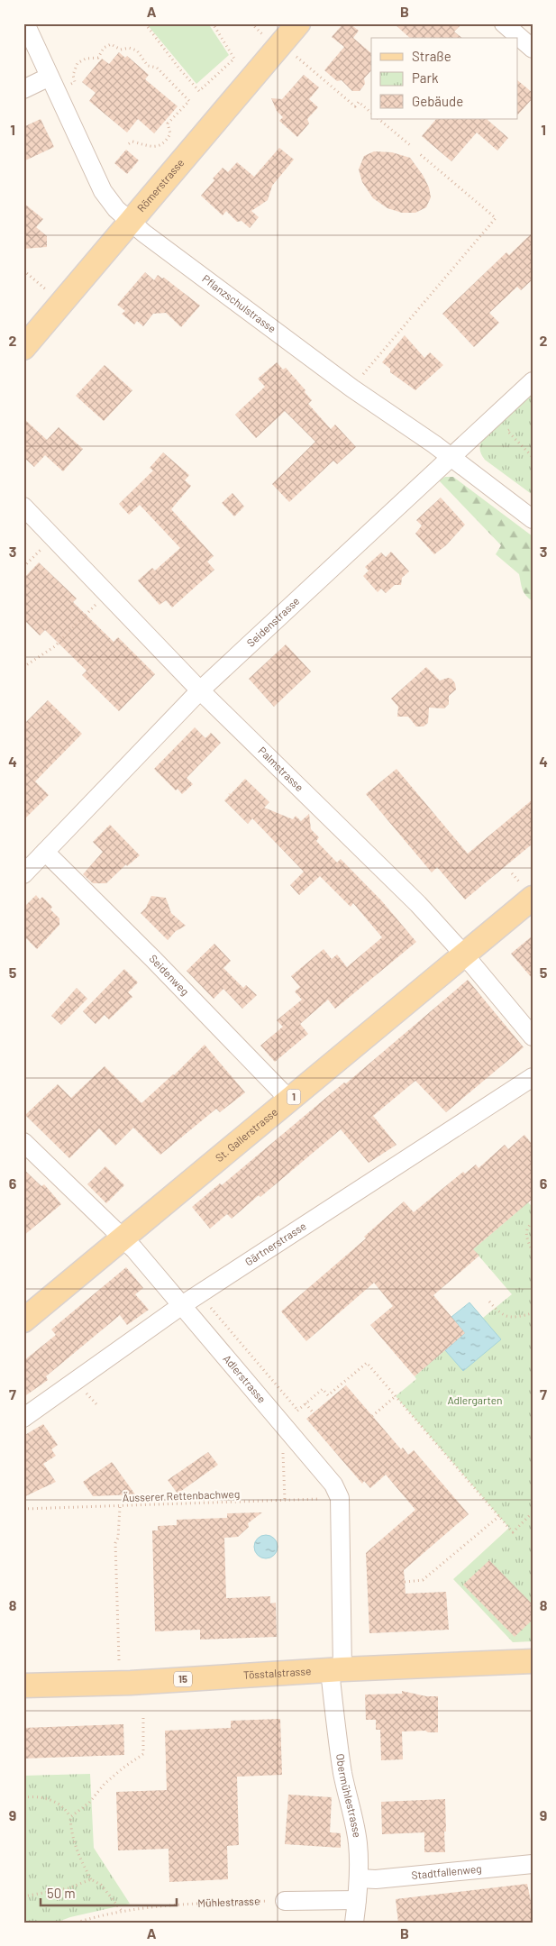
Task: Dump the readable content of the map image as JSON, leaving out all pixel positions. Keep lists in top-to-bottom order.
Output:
{
  "streets": {
    "main road": [
      "Römerstrasse",
      "1",
      "St. Gallerstrasse",
      "Tösstalstrasse",
      "15"
    ],
    "street": [
      "Pflanzschulstrasse",
      "Seidenstrasse",
      "Palmstrasse",
      "Seidenweg",
      "Gärtnerstrasse",
      "Adlerstrasse",
      "Obermühlestrasse",
      "Stadtfallenweg"
    ],
    "path": ["Äusserer Rettenbachweg", "Mühlestrasse"]
  },
  "crossings": [
    ["Römerstrasse", "Pflanzschulstrasse"],
    ["Pflanzschulstrasse", "Seidenstrasse"],
    ["Seidenstrasse", "Palmstrasse"],
    ["Seidenstrasse", "Seidenweg"],
    ["Palmstrasse", "St. Gallerstrasse"],
    ["Seidenweg", "St. Gallerstrasse"],
    ["St. Gallerstrasse", "Adlerstrasse"],
    ["Gärtnerstrasse", "Adlerstrasse"],
    ["Adlerstrasse", "Äusserer Rettenbachweg"],
    ["Adlerstrasse", "Tösstalstrasse"],
    ["Adlerstrasse", "Obermühlestrasse"],
    ["Tösstalstrasse", "Obermühlestrasse"],
    ["Obermühlestrasse", "Stadtfallenweg"]
  ],
  "parks": ["Adlergarten"],
  "legend": ["Straße", "Park", "Gebäude"],
  "scale_bar": "50 m",
  "grid": {
    "columns": ["A", "B"],
    "rows": [
      "1",
      "2",
      "3",
      "4",
      "5",
      "6",
      "7",
      "8",
      "9"
    ]
  }
}
